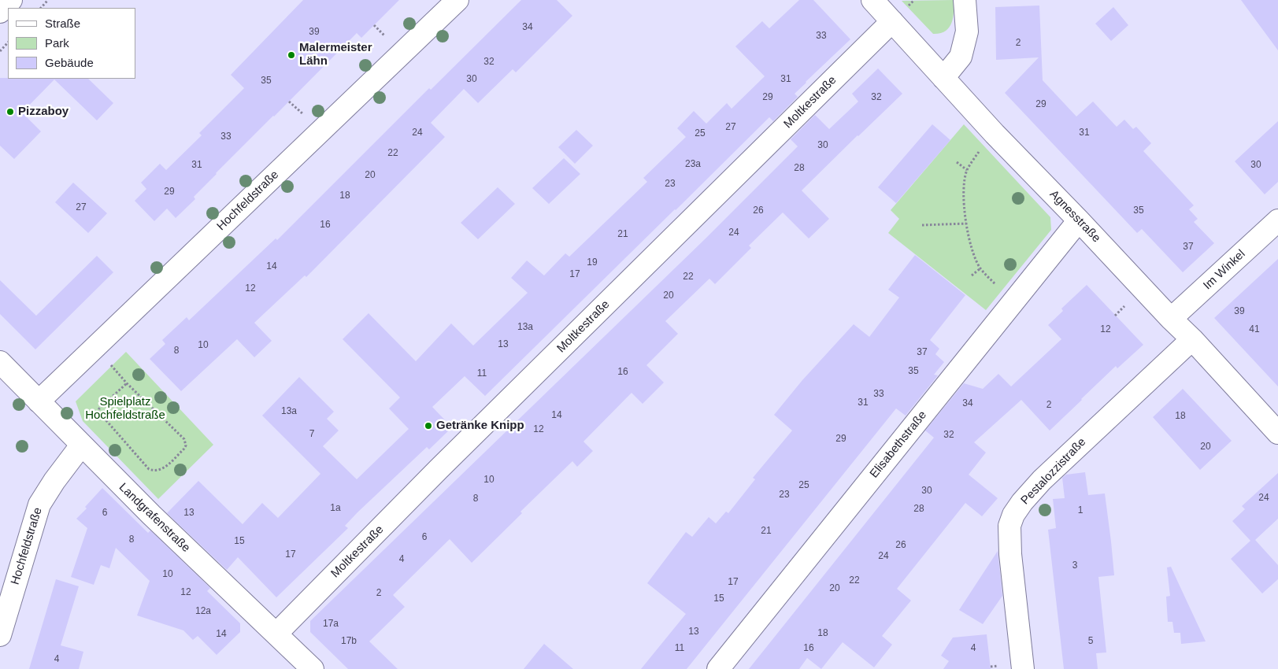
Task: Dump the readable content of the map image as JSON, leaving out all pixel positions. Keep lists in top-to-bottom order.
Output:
{
  "streets": {
    "street": [
      "Moltkestraße",
      "Hochfeldstraße",
      "Agnesstraße",
      "Im Winkel",
      "Elisabethstraße",
      "Pestalozzistraße",
      "Landgrafenstraße"
    ]
  },
  "crossings": [
    ["Moltkestraße", "Agnesstraße"],
    ["Moltkestraße", "Landgrafenstraße"],
    ["Hochfeldstraße", "Landgrafenstraße"],
    ["Agnesstraße", "Im Winkel"],
    ["Agnesstraße", "Elisabethstraße"],
    ["Agnesstraße", "Pestalozzistraße"]
  ],
  "parks": ["Spielplatz Hochfeldstraße"],
  "places": ["Malermeister Lähn", "Pizzaboy", "Getränke Knipp"],
  "house_numbers": [
    "34",
    "39",
    "33",
    "2",
    "32",
    "30",
    "31",
    "35",
    "29",
    "32",
    "29",
    "27",
    "24",
    "31",
    "25",
    "33",
    "30",
    "22",
    "23a",
    "31",
    "30",
    "28",
    "20",
    "23",
    "29",
    "18",
    "27",
    "26",
    "35",
    "16",
    "24",
    "21",
    "37",
    "19",
    "14",
    "17",
    "22",
    "12",
    "20",
    "39",
    "13a",
    "12",
    "41",
    "13",
    "10",
    "8",
    "37",
    "35",
    "16",
    "11",
    "33",
    "31",
    "34",
    "2",
    "13a",
    "14",
    "18",
    "12",
    "7",
    "32",
    "29",
    "20",
    "10",
    "25",
    "30",
    "23",
    "24",
    "8",
    "1a",
    "28",
    "1",
    "6",
    "13",
    "21",
    "6",
    "8",
    "15",
    "26",
    "17",
    "24",
    "4",
    "3",
    "10",
    "22",
    "17",
    "20",
    "12",
    "2",
    "15",
    "12a",
    "17a",
    "13",
    "18",
    "14",
    "17b",
    "5",
    "11",
    "16",
    "4",
    "4"
  ],
  "legend": ["Straße", "Park", "Gebäude"]
}
